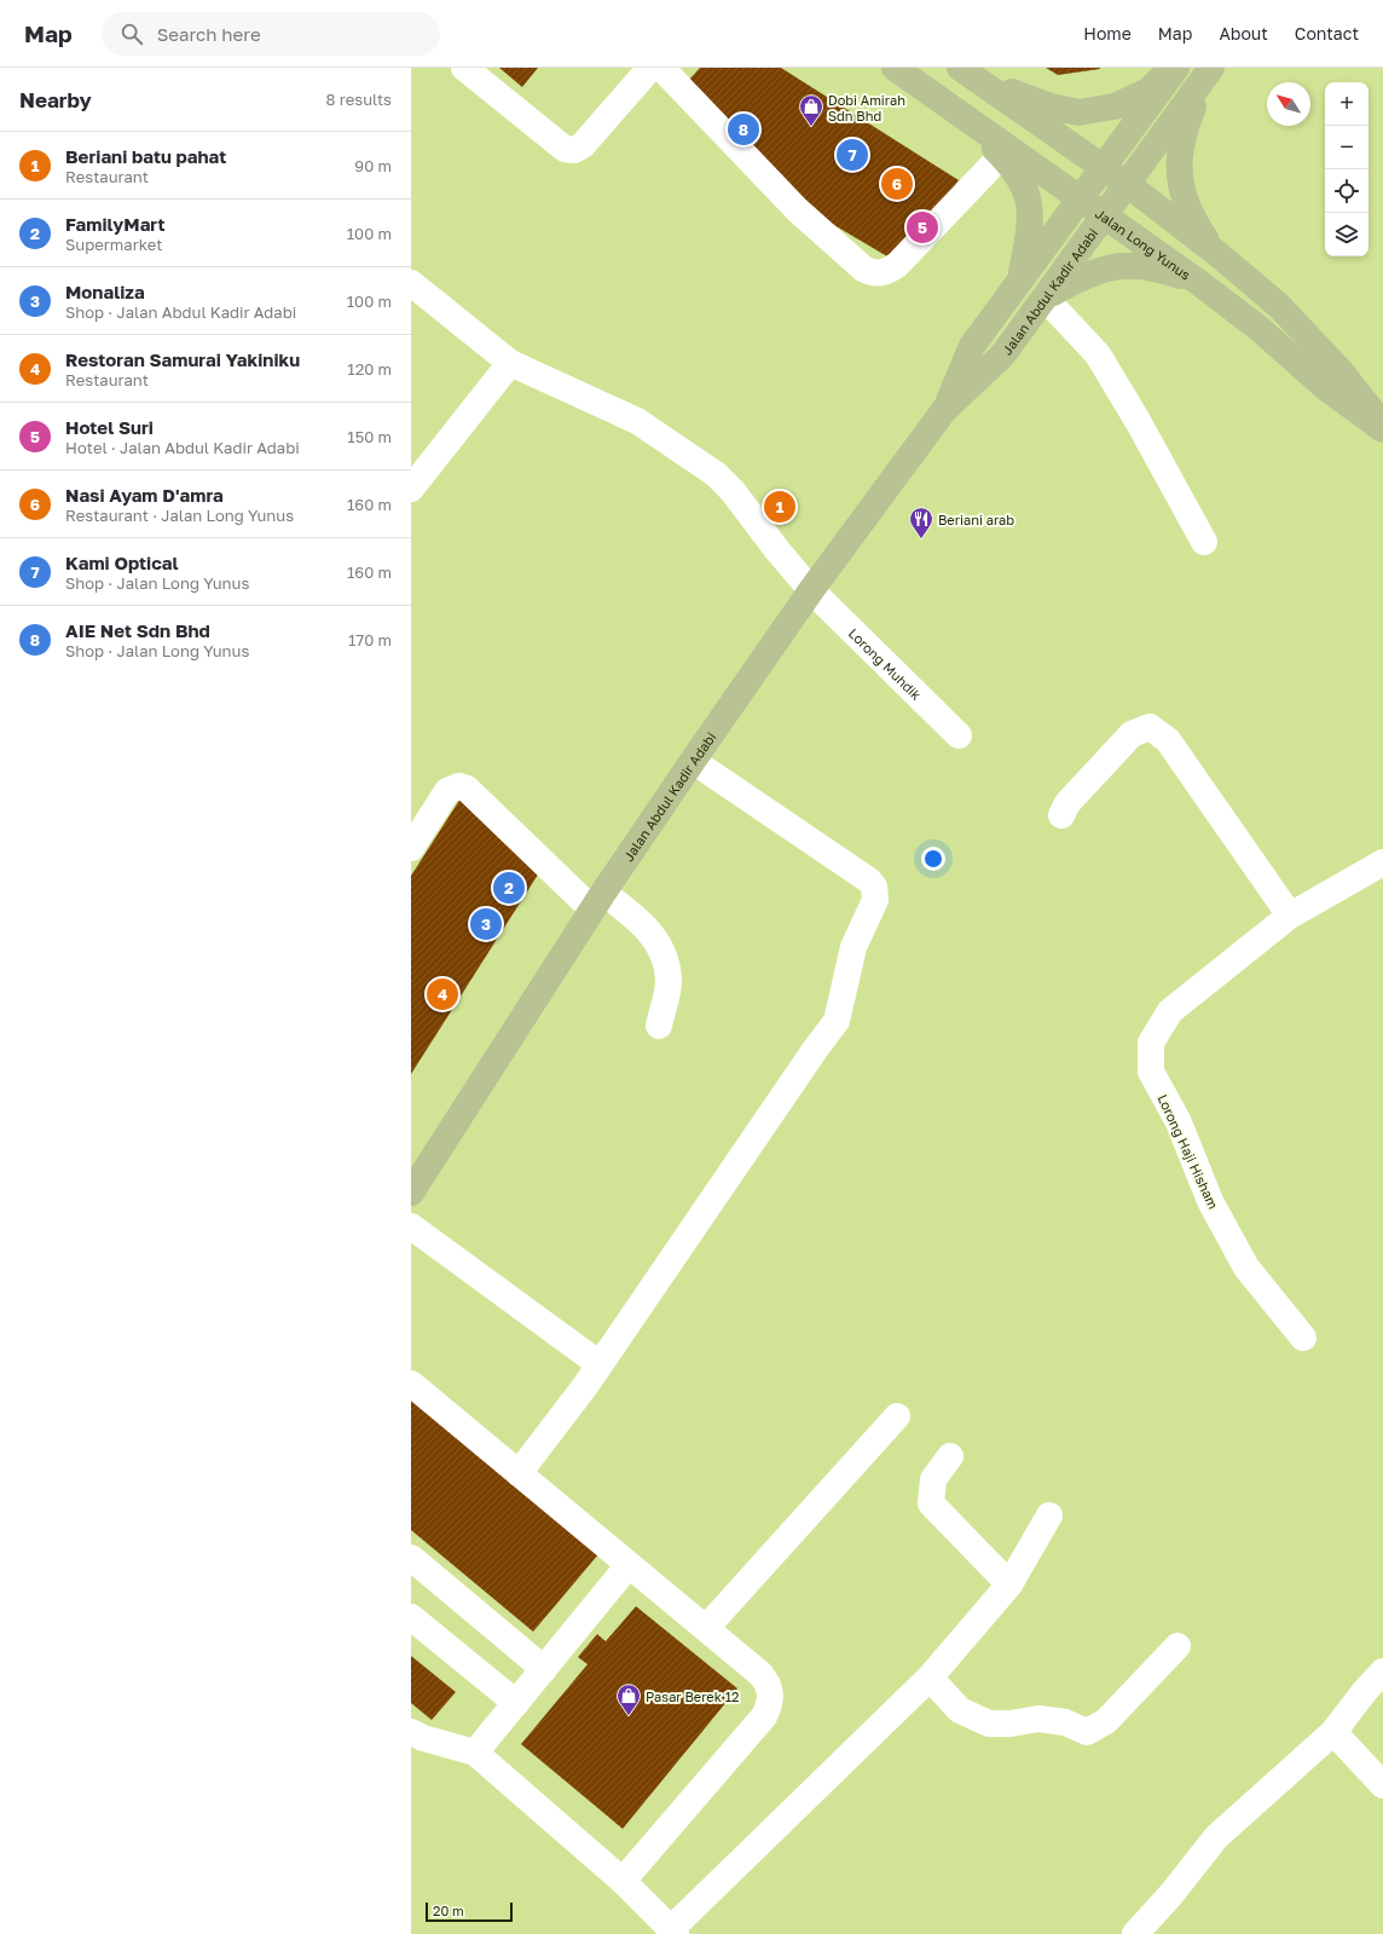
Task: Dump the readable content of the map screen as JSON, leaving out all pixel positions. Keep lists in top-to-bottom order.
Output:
{
  "streets": {
    "main road": ["Jalan Long Yunus", "Jalan Abdul Kadir Adabi"],
    "street": ["Lorong Muhdik", "Lorong Haji Hisham"]
  },
  "crossings": [
    ["Jalan Long Yunus", "Jalan Abdul Kadir Adabi"],
    ["Jalan Abdul Kadir Adabi", "Lorong Muhdik"]
  ],
  "places": {
    "shop": ["Dobi Amirah Sdn Bhd", "Pasar Berek 12"],
    "restaurant": ["Beriani arab"]
  },
  "scale_bar": "20 m",
  "north": "top left",
  "page": {
    "header": "Map",
    "search": "Search here",
    "nav": [
      "Home",
      "Map",
      "About",
      "Contact"
    ],
    "heading": ["Nearby", "8 results"],
    "map_buttons": ["+", "−"],
    "pins": [
      "8",
      "7",
      "6",
      "5",
      "1",
      "2",
      "3",
      "4"
    ],
    "list": [
      {
        "mark": "1",
        "name": "Beriani batu pahat",
        "note": "Restaurant",
        "value": "90 m"
      },
      {
        "mark": "2",
        "name": "FamilyMart",
        "note": "Supermarket",
        "value": "100 m"
      },
      {
        "mark": "3",
        "name": "Monaliza",
        "note": "Shop · Jalan Abdul Kadir Adabi",
        "value": "100 m"
      },
      {
        "mark": "4",
        "name": "Restoran Samurai Yakiniku",
        "note": "Restaurant",
        "value": "120 m"
      },
      {
        "mark": "5",
        "name": "Hotel Suri",
        "note": "Hotel · Jalan Abdul Kadir Adabi",
        "value": "150 m"
      },
      {
        "mark": "6",
        "name": "Nasi Ayam D'amra",
        "note": "Restaurant · Jalan Long Yunus",
        "value": "160 m"
      },
      {
        "mark": "7",
        "name": "Kami Optical",
        "note": "Shop · Jalan Long Yunus",
        "value": "160 m"
      },
      {
        "mark": "8",
        "name": "AIE Net Sdn Bhd",
        "note": "Shop · Jalan Long Yunus",
        "value": "170 m"
      }
    ],
    "scale": "20 m"
  }
}
